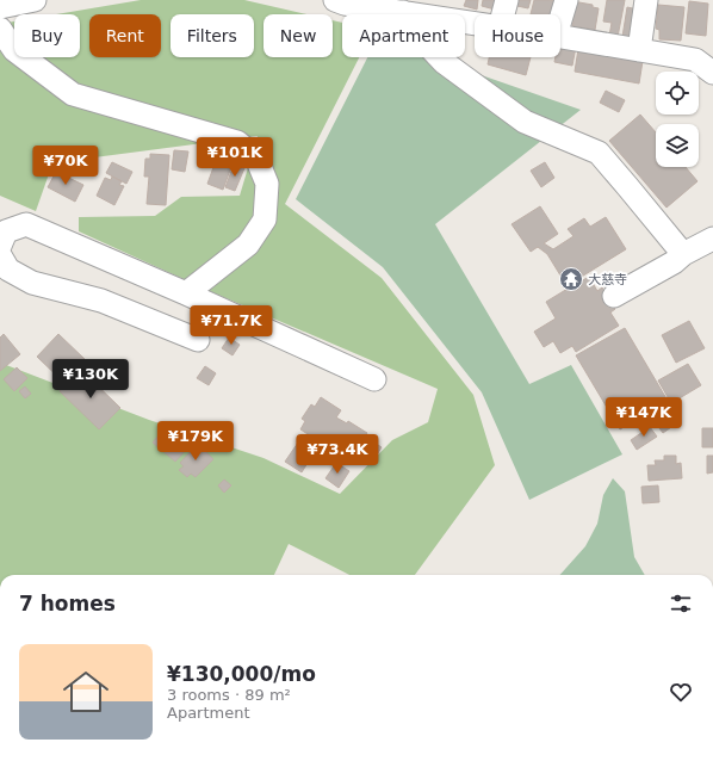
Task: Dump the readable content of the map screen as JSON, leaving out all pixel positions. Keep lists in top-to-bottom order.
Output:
{
  "places": {
    "temple": ["大慈寺"]
  },
  "page": {
    "chip": [
      "Buy",
      "Rent",
      "Filters",
      "New",
      "Apartment",
      "House"
    ],
    "price": [
      "¥101K",
      "¥70K",
      "¥71.7K",
      "¥130K",
      "¥147K",
      "¥179K",
      "¥73.4K"
    ],
    "heading": "7 homes",
    "list": [
      {
        "name": "¥130,000/mo",
        "note": "3 rooms · 89 m² · Apartment"
      }
    ]
  }
}
